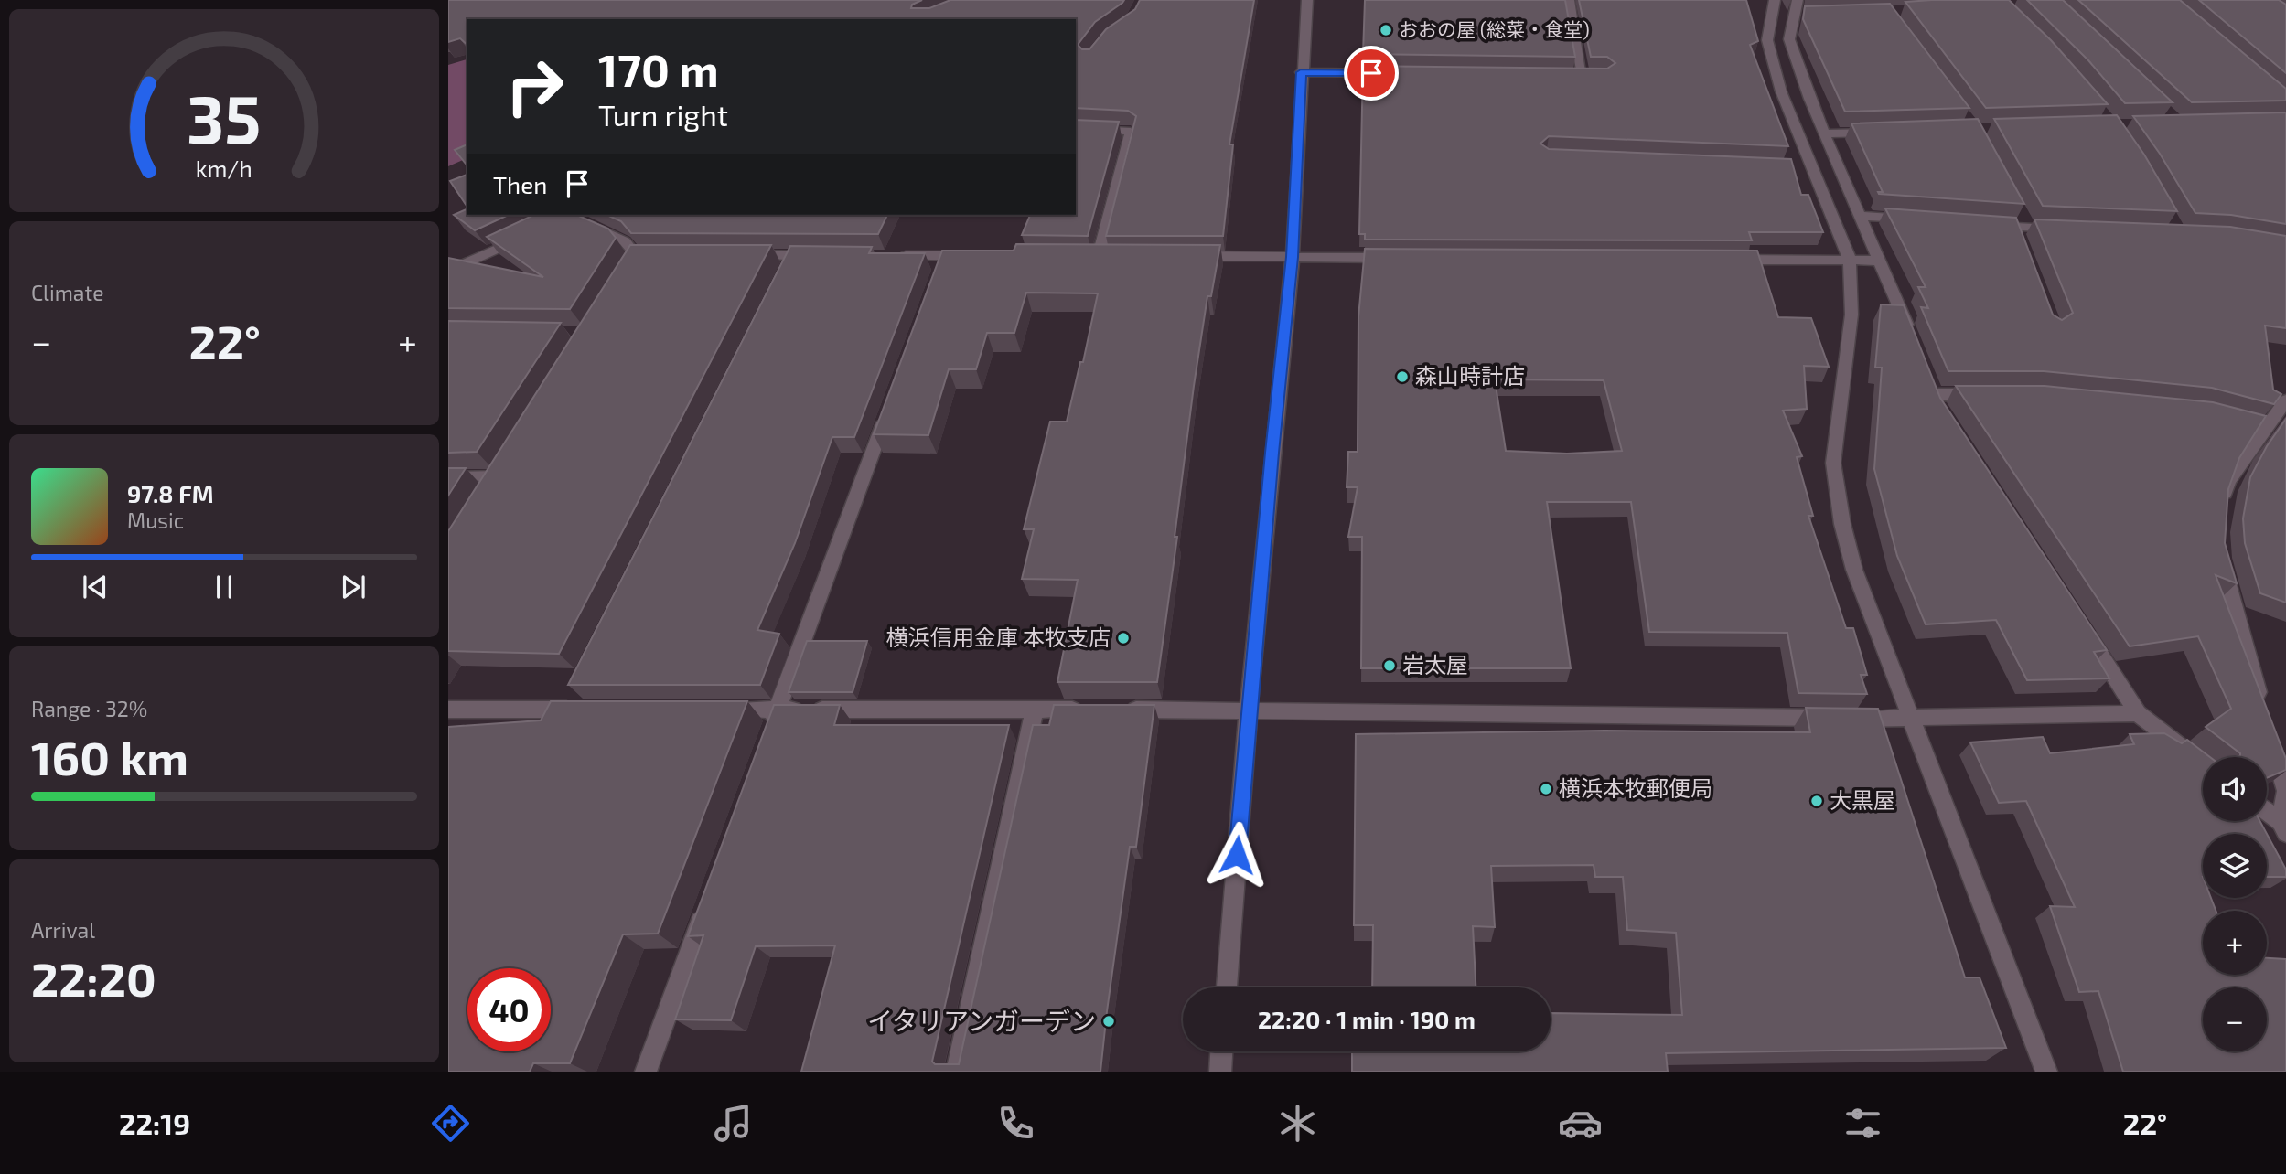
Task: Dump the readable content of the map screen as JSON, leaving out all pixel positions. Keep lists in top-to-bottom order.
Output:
{
  "places": [
    "おおの屋 (総菜・食堂)",
    "森山時計店",
    "横浜信用金庫 本牧支店",
    "岩太屋",
    "横浜本牧郵便局",
    "大黒屋",
    "イタリアンガーデン"
  ],
  "page": {
    "turn": ["170 m", "Turn right"],
    "then": "Then",
    "tile": [
      "Climate",
      ["Range · 32%", "160 km"],
      ["Arrival", "22:20"]
    ],
    "heat": ["−", "22°", "+"],
    "song": ["97.8 FM", "Music"],
    "map_buttons": ["+", "−"],
    "limit": "40",
    "trip": "22:20 · 1 min · 190 m",
    "tabs": ["22:19", "22°"],
    "gauge": ["35", "km/h"]
  }
}
